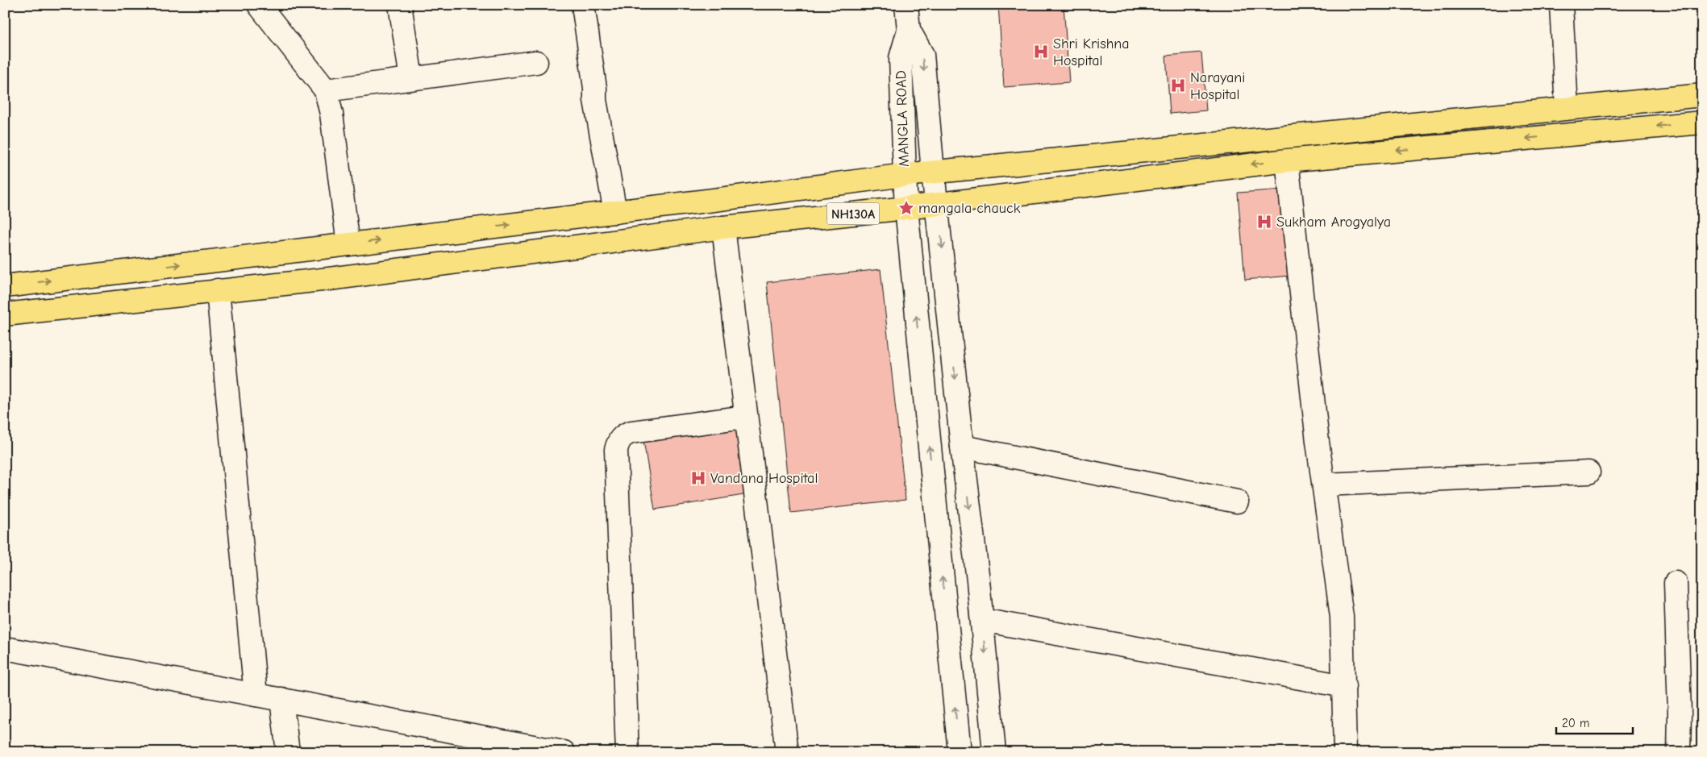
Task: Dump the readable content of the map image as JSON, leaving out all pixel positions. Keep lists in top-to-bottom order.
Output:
{
  "streets": {
    "highway": ["NH130A"],
    "street": ["MANGLA ROAD"]
  },
  "crossings": [
    ["MANGLA ROAD", "NH130A"]
  ],
  "places": {
    "hospital": [
      "Shri Krishna Hospital",
      "Narayani Hospital",
      "Sukham Arogyalya",
      "Vandana Hospital"
    ],
    "place": ["mangala chauck"]
  },
  "scale_bar": "20 m"
}
